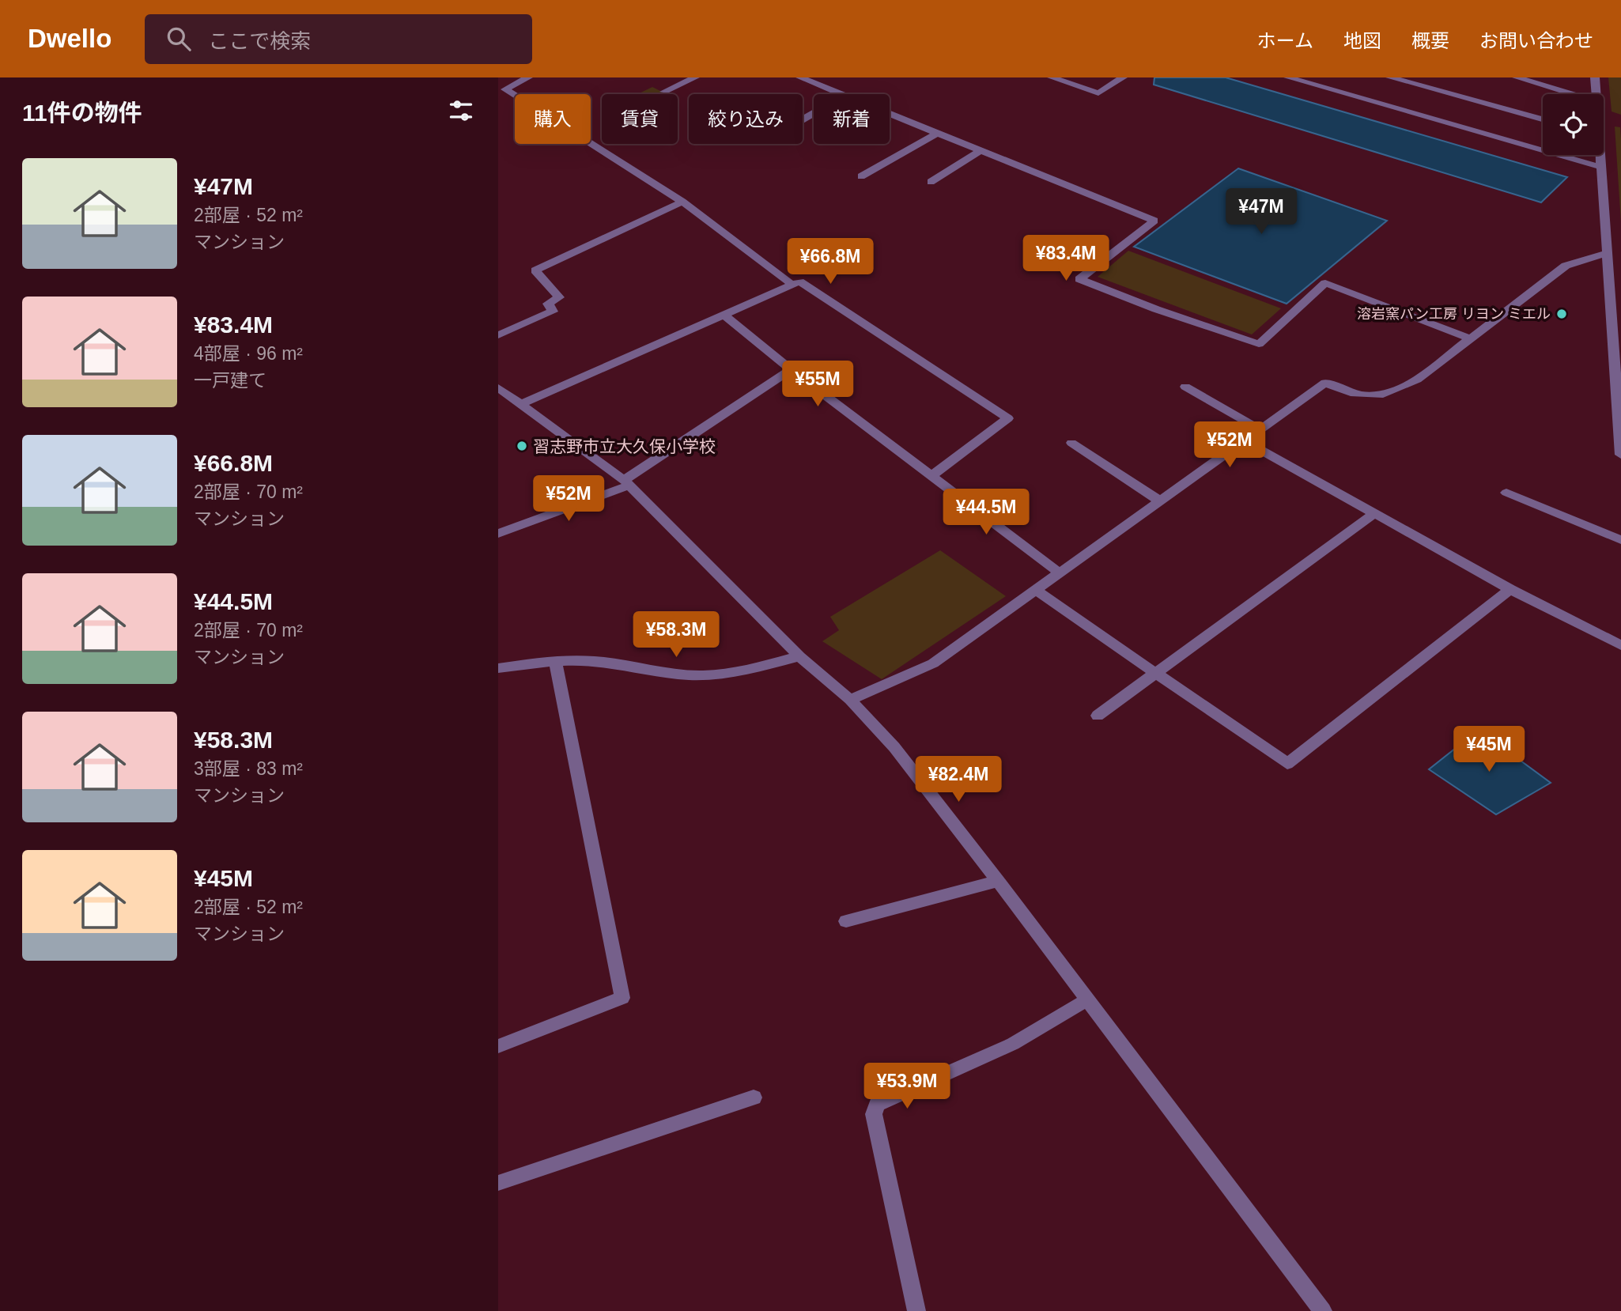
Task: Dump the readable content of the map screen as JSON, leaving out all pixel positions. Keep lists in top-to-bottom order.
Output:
{
  "places": ["溶岩窯パン工房 リヨン ミエル", "習志野市立大久保小学校"],
  "page": {
    "header": "Dwello",
    "search": "ここで検索",
    "nav": [
      "ホーム",
      "地図",
      "概要",
      "お問い合わせ"
    ],
    "heading": "11件の物件",
    "chip": [
      "購入",
      "賃貸",
      "絞り込み",
      "新着"
    ],
    "list": [
      {
        "name": "¥47M",
        "note": "2部屋 · 52 m² · マンション"
      },
      {
        "name": "¥83.4M",
        "note": "4部屋 · 96 m² · 一戸建て"
      },
      {
        "name": "¥66.8M",
        "note": "2部屋 · 70 m² · マンション"
      },
      {
        "name": "¥44.5M",
        "note": "2部屋 · 70 m² · マンション"
      },
      {
        "name": "¥58.3M",
        "note": "3部屋 · 83 m² · マンション"
      },
      {
        "name": "¥45M",
        "note": "2部屋 · 52 m² · マンション"
      }
    ],
    "price": [
      "¥47M",
      "¥83.4M",
      "¥66.8M",
      "¥55M",
      "¥52M",
      "¥52M",
      "¥44.5M",
      "¥58.3M",
      "¥45M",
      "¥82.4M",
      "¥53.9M"
    ]
  }
}
